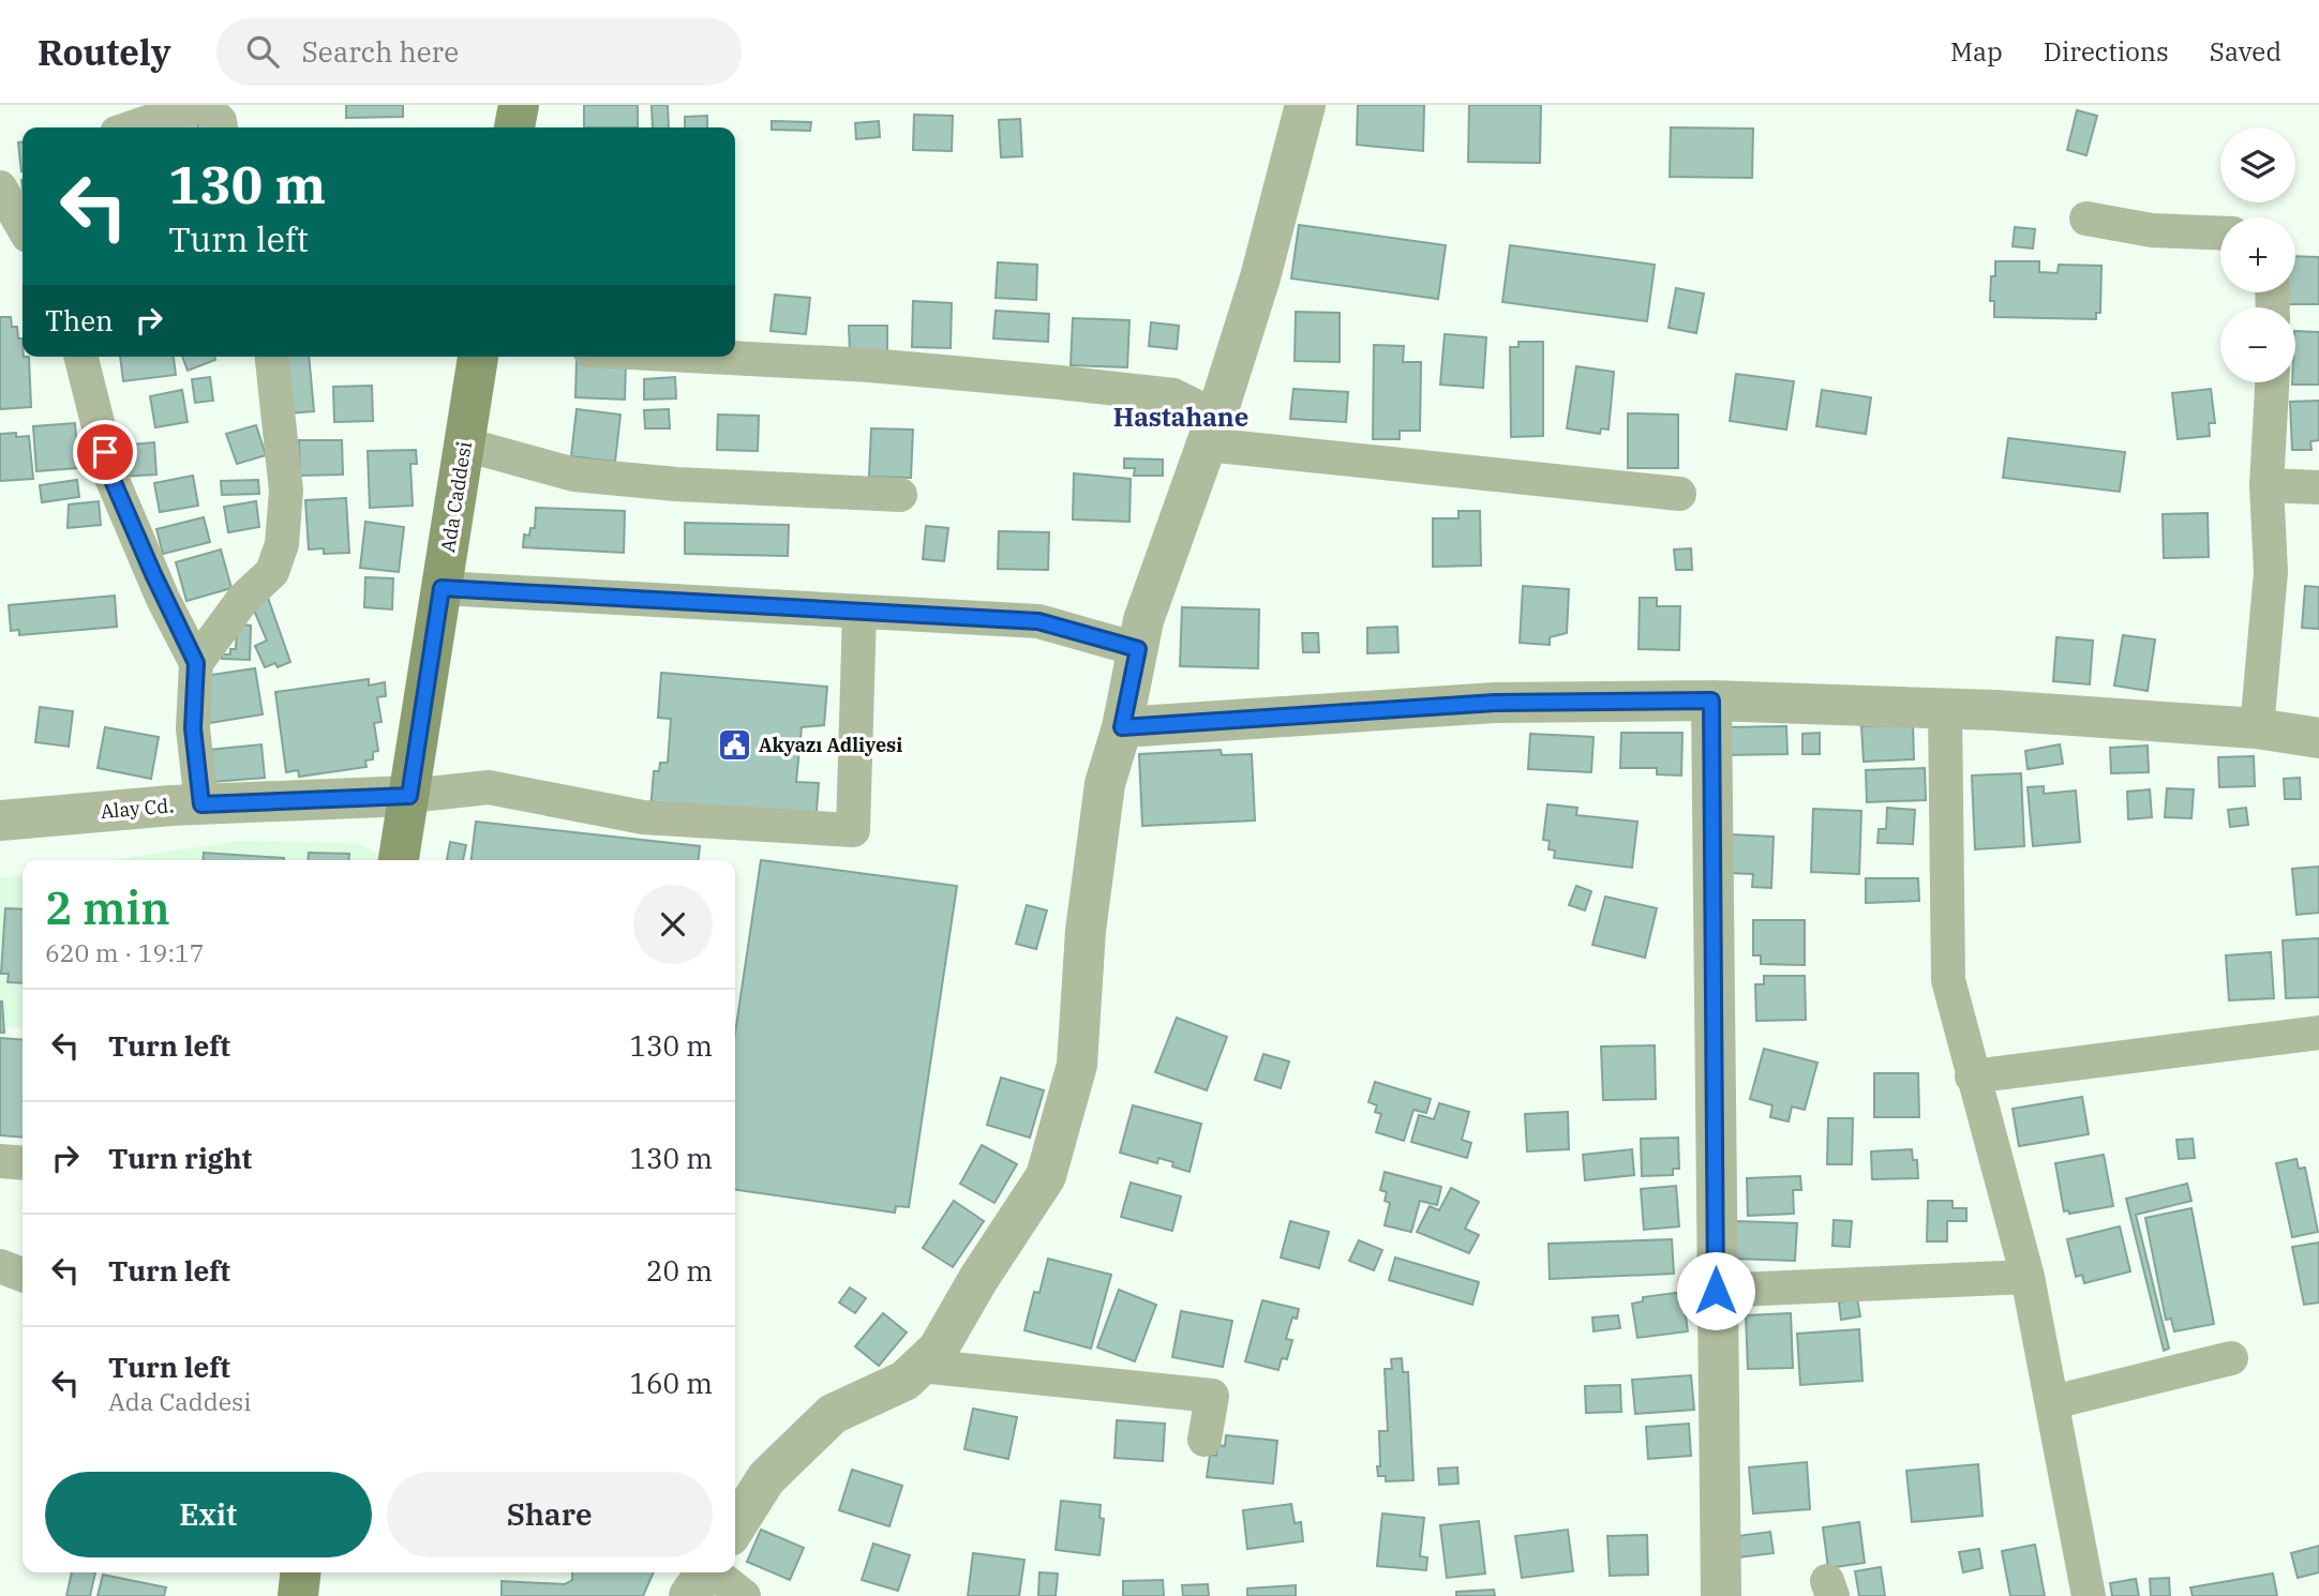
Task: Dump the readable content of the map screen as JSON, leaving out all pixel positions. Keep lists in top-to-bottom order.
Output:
{
  "streets": {
    "main road": ["Ada Caddesi"],
    "street": ["Alay Cd."]
  },
  "crossings": [
    ["Ada Caddesi", "Alay Cd."]
  ],
  "districts": ["Hastahane"],
  "places": {
    "public building": ["Akyazı Adliyesi"]
  },
  "page": {
    "header": "Routely",
    "search": "Search here",
    "nav": ["Map", "Directions", "Saved"],
    "map_buttons": ["+", "−"],
    "turn": ["130 m", "Turn left"],
    "then": "Then",
    "heading": ["2 min", "620 m · 19:17"],
    "list": [
      {
        "name": "Turn left",
        "value": "130 m"
      },
      {
        "name": "Turn right",
        "value": "130 m"
      },
      {
        "name": "Turn left",
        "value": "20 m"
      },
      {
        "name": "Turn left",
        "note": "Ada Caddesi",
        "value": "160 m"
      }
    ],
    "buttons": ["Exit", "Share"]
  }
}
